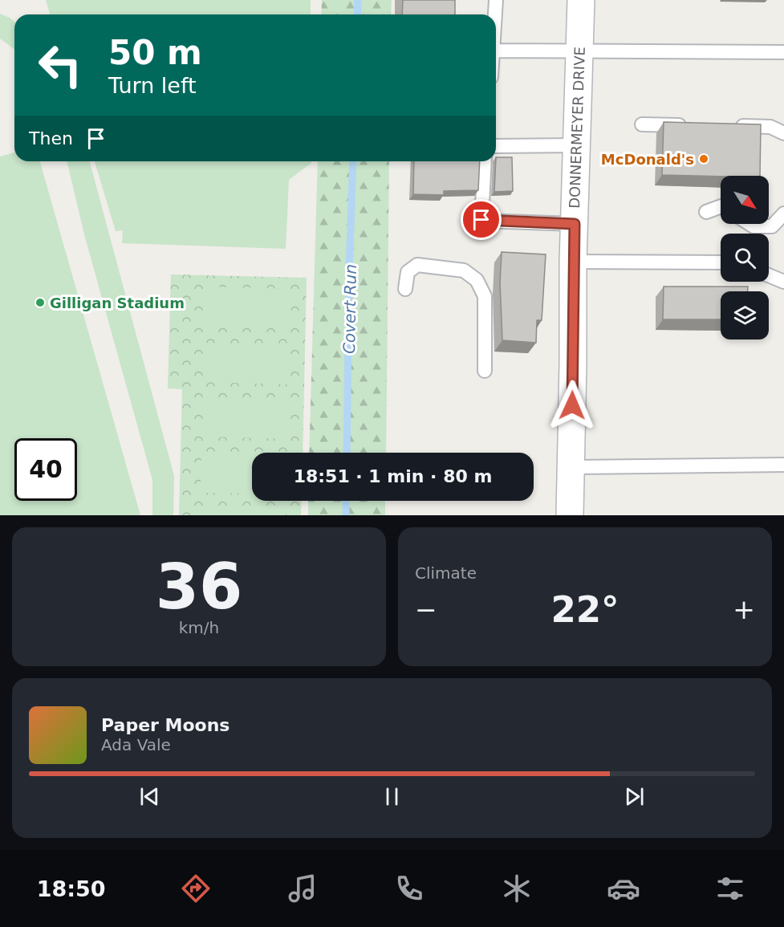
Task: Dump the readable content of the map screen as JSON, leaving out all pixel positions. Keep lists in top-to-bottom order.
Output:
{
  "streets": {
    "street": ["DONNERMEYER DRIVE"]
  },
  "water": ["Covert Run"],
  "places": ["McDonald's", "Gilligan Stadium"],
  "north": "bottom right",
  "page": {
    "turn": ["50 m", "Turn left"],
    "then": "Then",
    "limit": "40",
    "trip": "18:51 · 1 min · 80 m",
    "tile": [
      ["36", "km/h"],
      "Climate"
    ],
    "heat": ["−", "22°", "+"],
    "song": ["Paper Moons", "Ada Vale"],
    "tabs": "18:50"
  }
}
